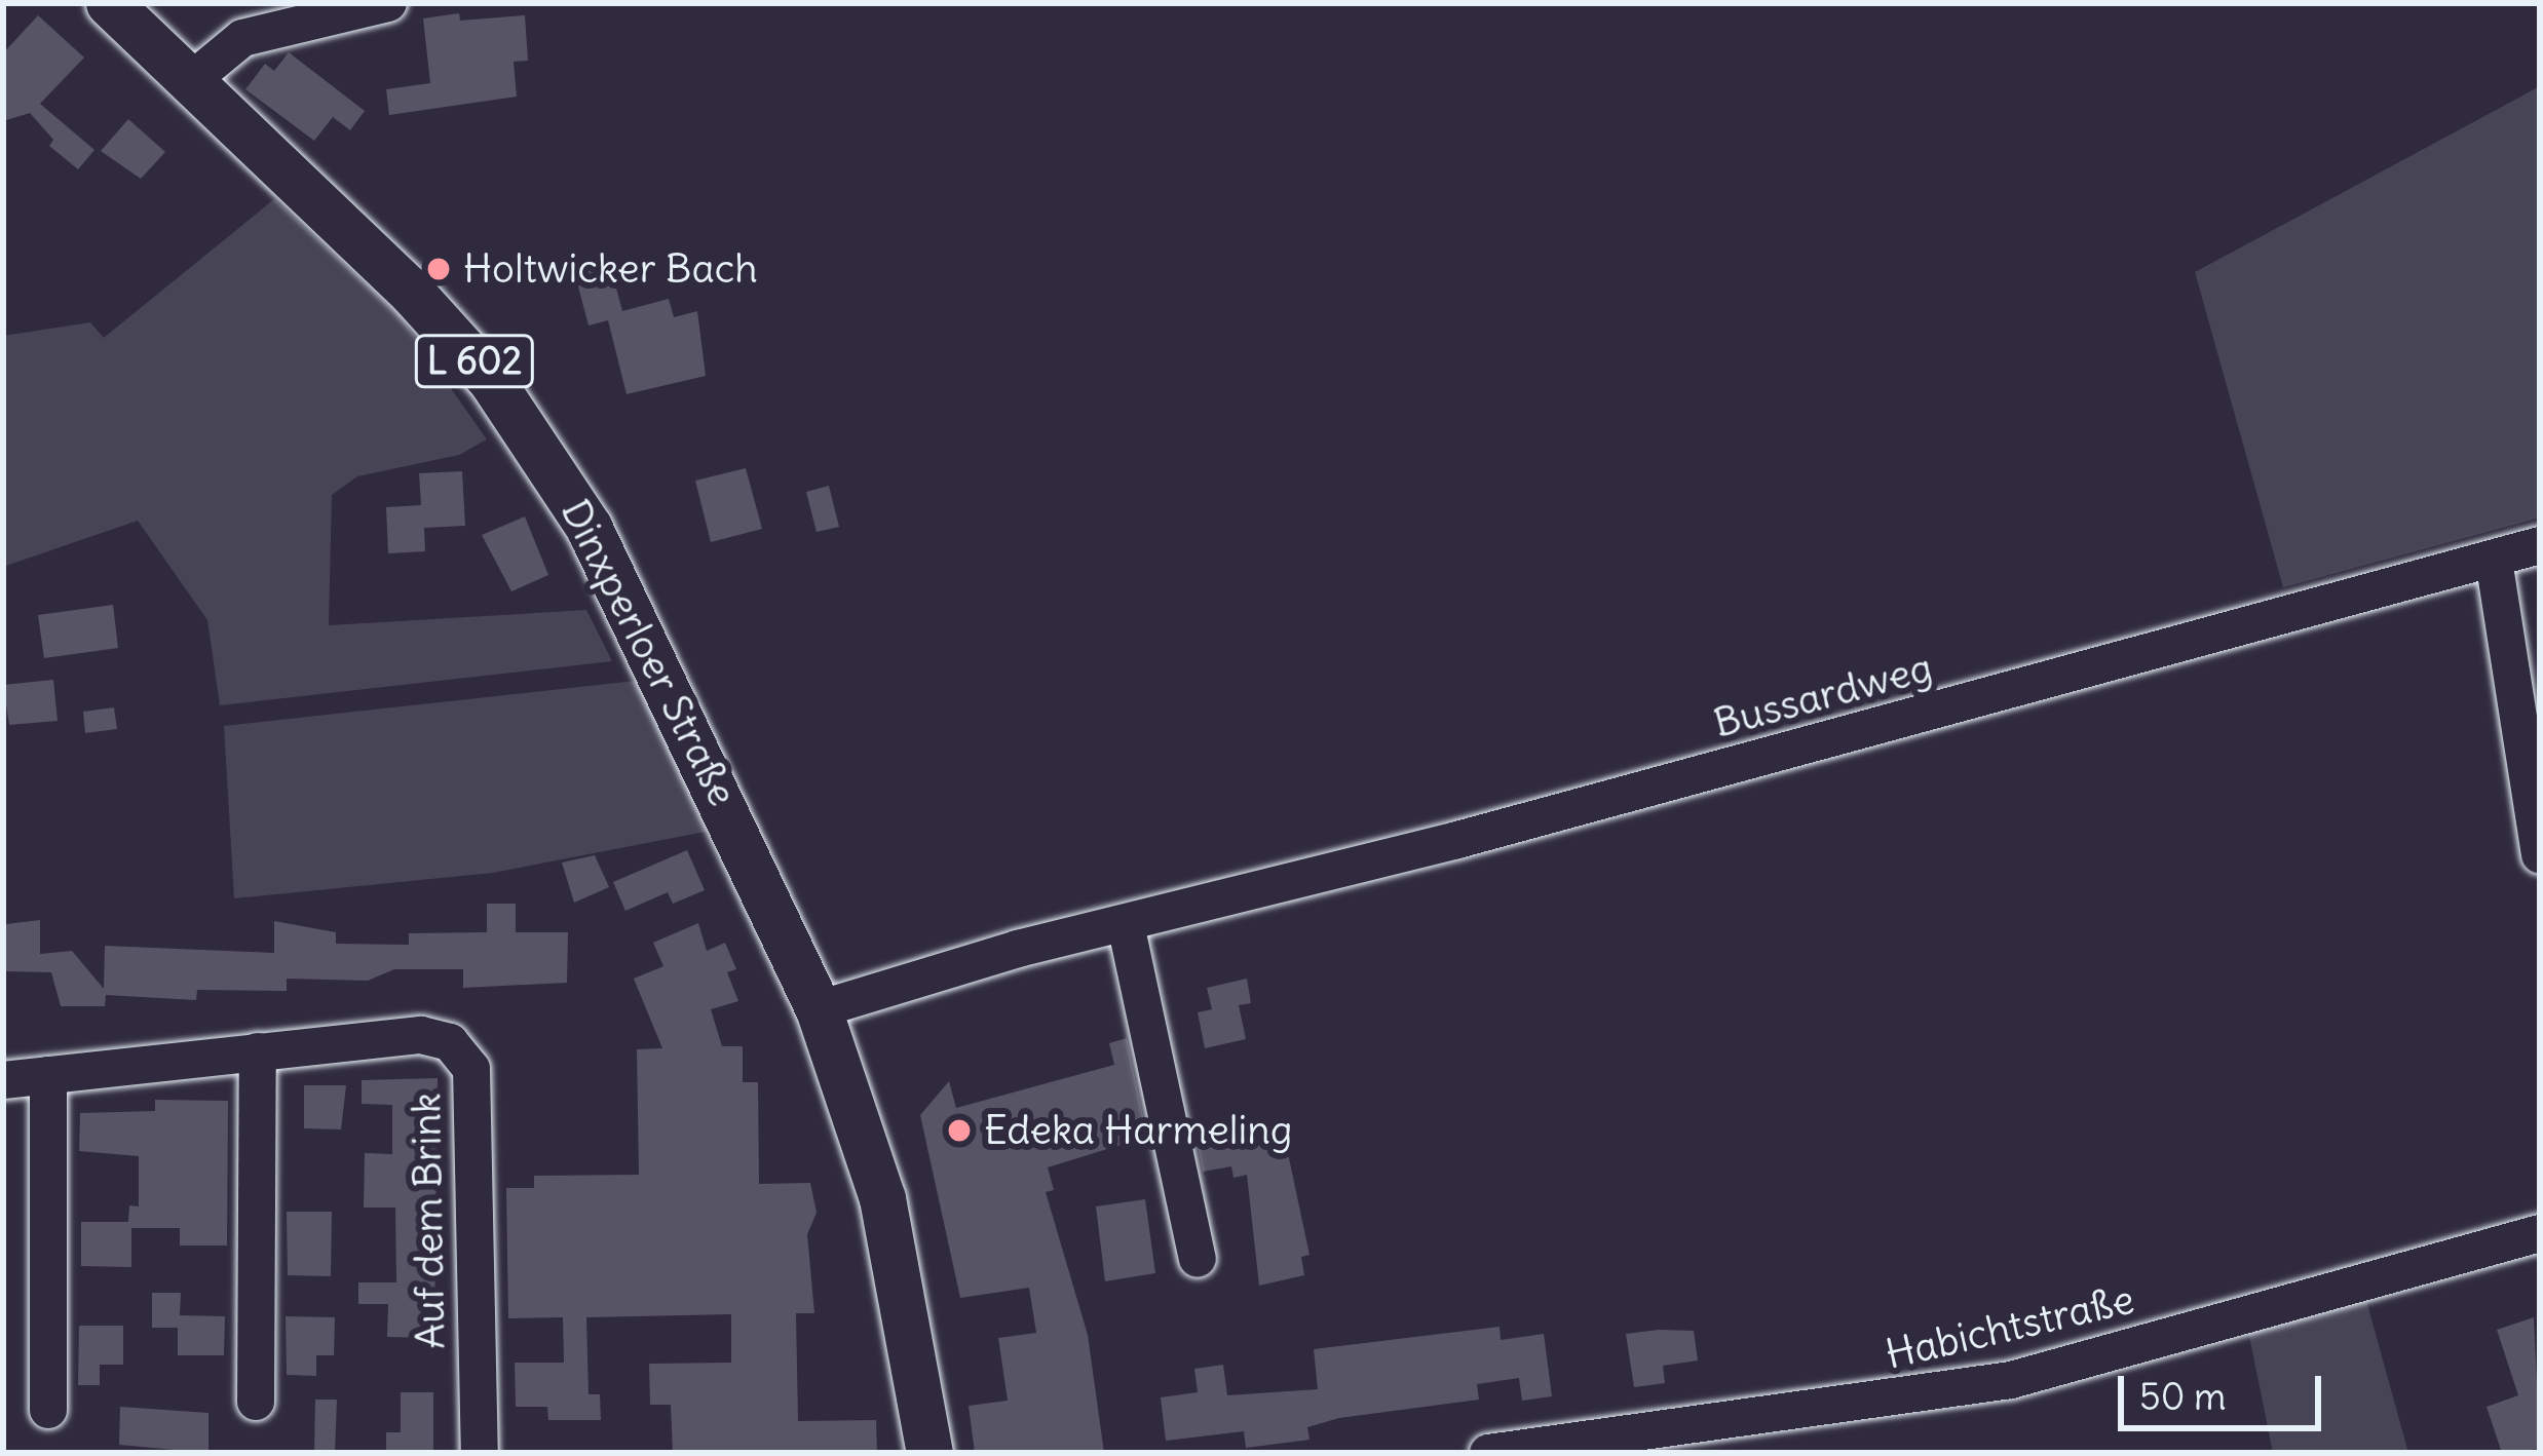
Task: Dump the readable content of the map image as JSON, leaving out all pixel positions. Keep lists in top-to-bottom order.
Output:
{
  "streets": {
    "main road": ["L 602", "Dinxperloer Straße"],
    "street": ["Bussardweg", "Auf dem Brink", "Habichtstraße"]
  },
  "crossings": [
    ["Dinxperloer Straße", "Bussardweg"]
  ],
  "places": ["Holtwicker Bach", "Edeka Harmeling"],
  "scale_bar": "50 m"
}
